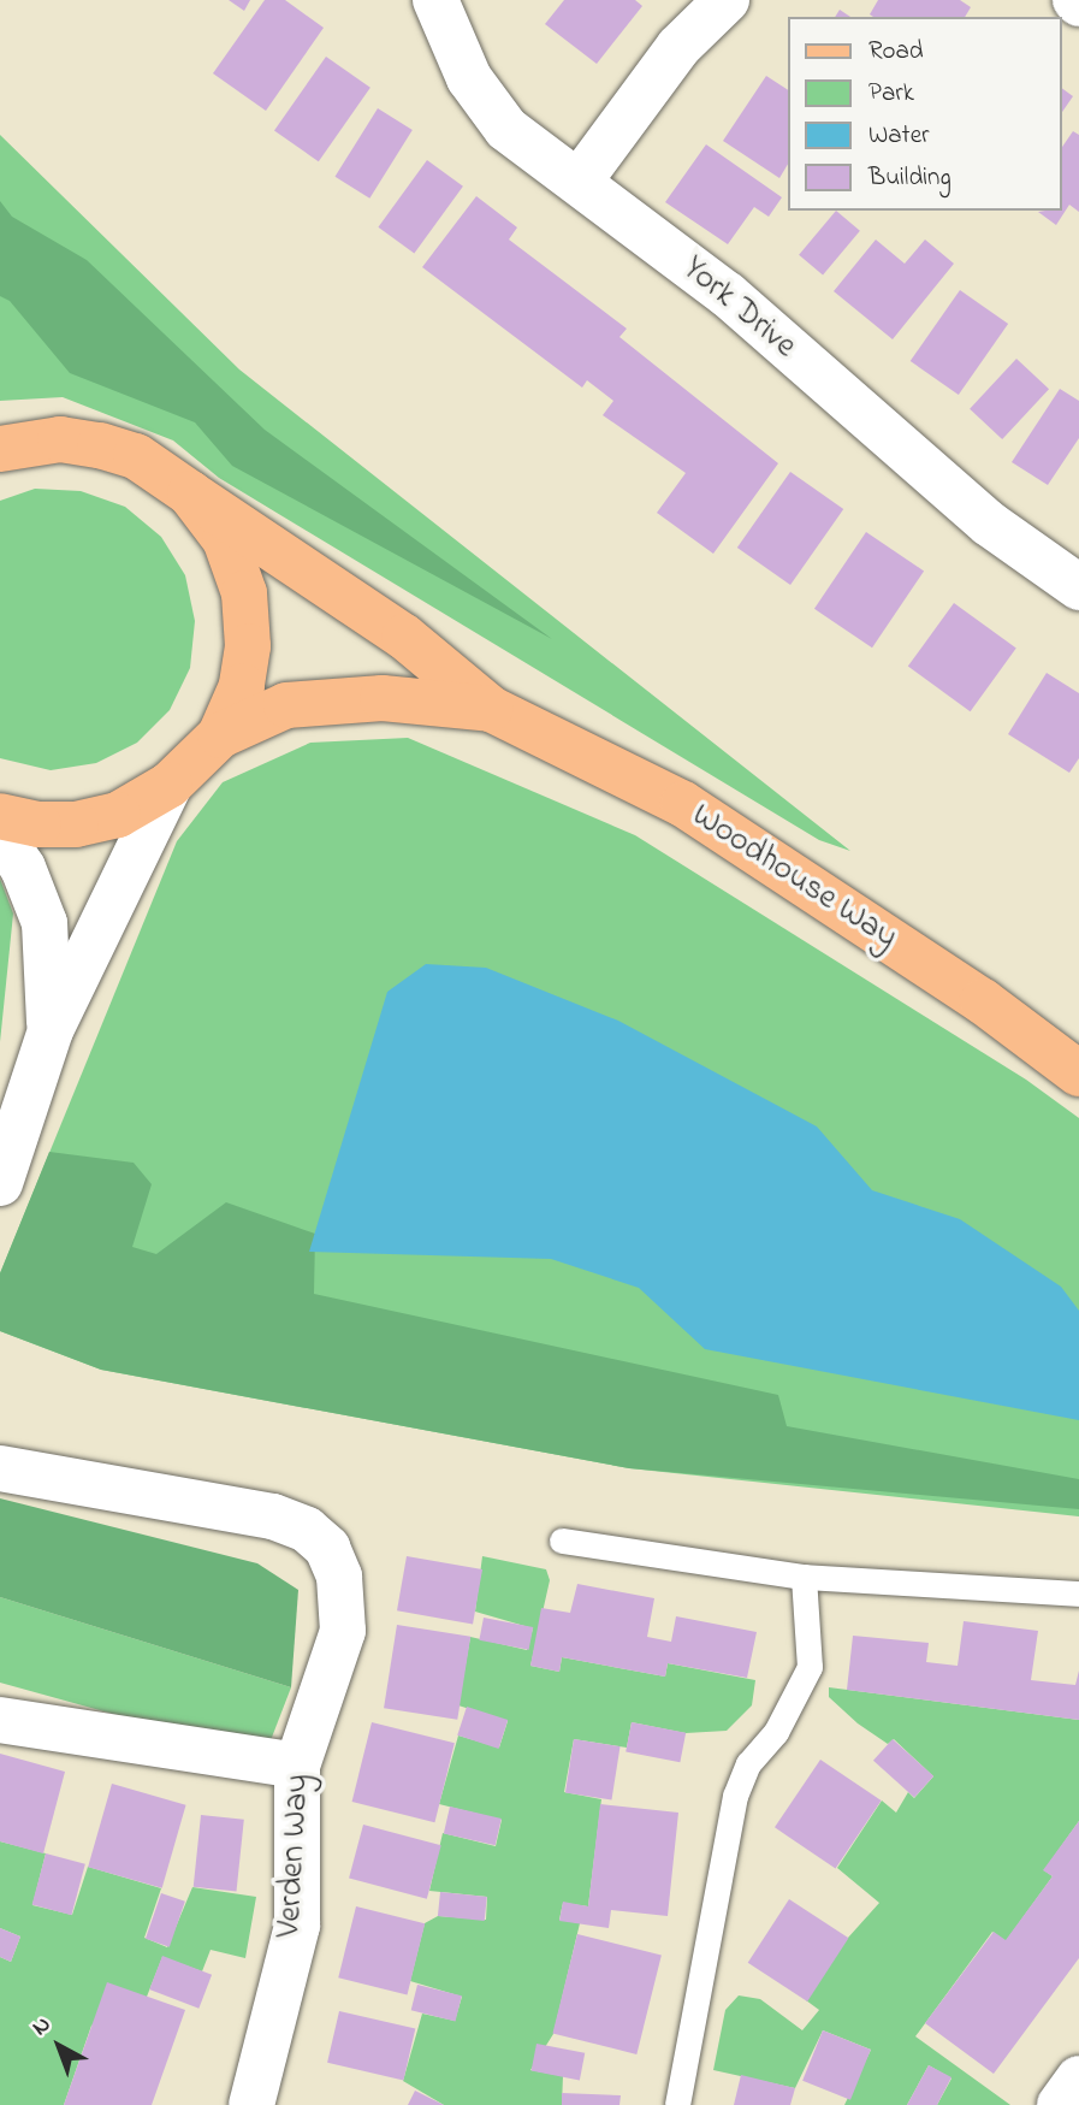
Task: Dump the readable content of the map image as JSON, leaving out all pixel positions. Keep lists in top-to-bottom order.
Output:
{
  "streets": {
    "main road": ["Woodhouse Way"],
    "street": ["York Drive", "Verden Way"]
  },
  "legend": [
    "Road",
    "Park",
    "Water",
    "Building"
  ],
  "north": "top left"
}
